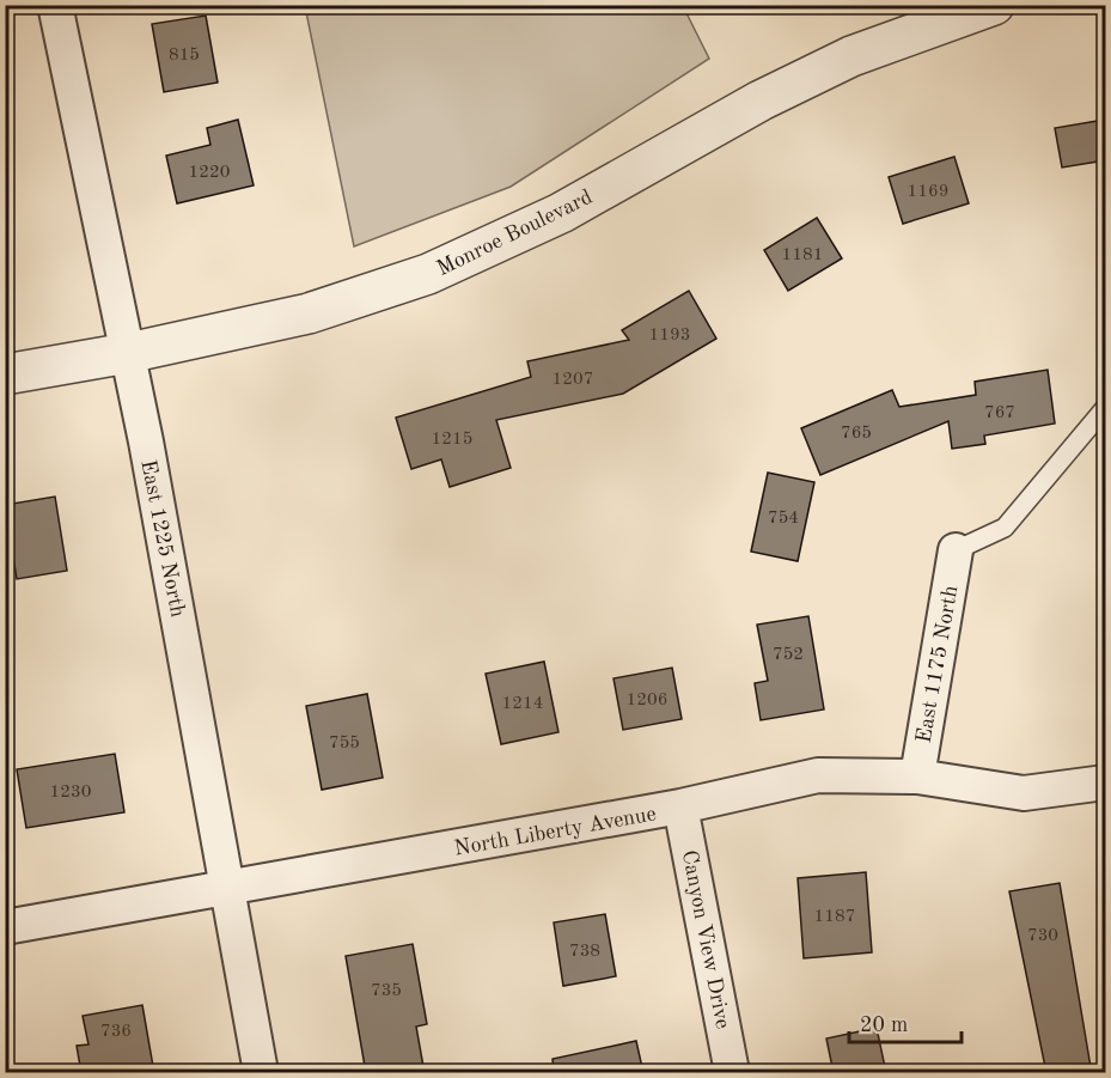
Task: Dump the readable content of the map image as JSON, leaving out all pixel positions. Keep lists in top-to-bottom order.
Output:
{
  "streets": {
    "street": [
      "Monroe Boulevard",
      "East 1225 North",
      "East 1175 North",
      "North Liberty Avenue",
      "Canyon View Drive"
    ]
  },
  "crossings": [
    ["Monroe Boulevard", "East 1225 North"],
    ["East 1225 North", "North Liberty Avenue"],
    ["East 1175 North", "North Liberty Avenue"],
    ["North Liberty Avenue", "Canyon View Drive"]
  ],
  "house_numbers": [
    "815",
    "1220",
    "1169",
    "1181",
    "1193",
    "1207",
    "767",
    "765",
    "1215",
    "754",
    "752",
    "1206",
    "1214",
    "755",
    "1230",
    "1187",
    "730",
    "738",
    "735",
    "736"
  ],
  "scale_bar": "20 m"
}
